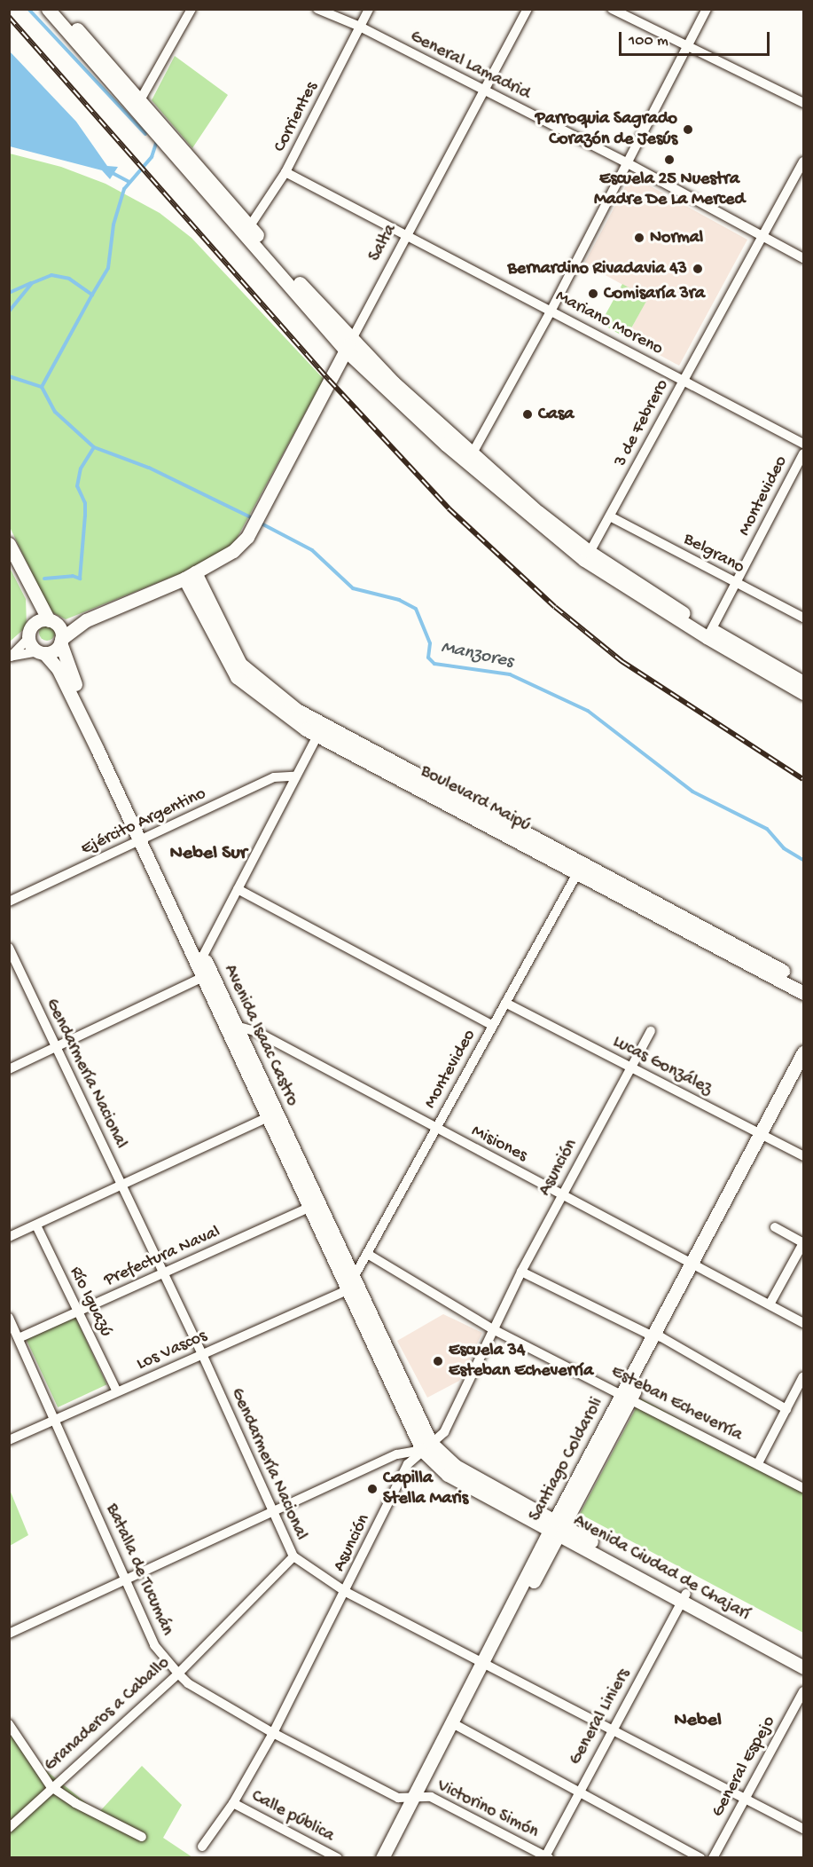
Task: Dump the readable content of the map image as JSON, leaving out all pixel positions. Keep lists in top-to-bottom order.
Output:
{
  "streets": {
    "main road": [
      "Salta",
      "Boulevard Maipú",
      "Avenida Isaac Castro",
      "Santiago Coldaroli",
      "Avenida Ciudad de Chajarí"
    ],
    "street": [
      "General Lamadrid",
      "Corrientes",
      "Mariano Moreno",
      "3 de Febrero",
      "Montevideo",
      "Belgrano",
      "Ejército Argentino",
      "Lucas González",
      "Gendarmería Nacional",
      "Misiones",
      "Asunción",
      "Prefectura Naval",
      "Río Iguazú",
      "Los Vascos",
      "Esteban Echeverría",
      "Batalla de Tucumán",
      "Granaderos a Caballo",
      "General Liniers",
      "General Espejo",
      "Victorino Simón",
      "Calle pública"
    ]
  },
  "crossings": [
    ["General Lamadrid", "Corrientes"],
    ["General Lamadrid", "Salta"],
    ["General Lamadrid", "3 de Febrero"],
    ["Corrientes", "Mariano Moreno"],
    ["Salta", "Mariano Moreno"],
    ["Salta", "Boulevard Maipú"],
    ["Mariano Moreno", "3 de Febrero"],
    ["3 de Febrero", "Belgrano"],
    ["Montevideo", "Belgrano"],
    ["Montevideo", "Boulevard Maipú"],
    ["Montevideo", "Avenida Isaac Castro"],
    ["Montevideo", "Lucas González"],
    ["Montevideo", "Misiones"],
    ["Montevideo", "Los Vascos"],
    ["Montevideo", "Esteban Echeverría"],
    ["Ejército Argentino", "Avenida Isaac Castro"],
    ["Avenida Isaac Castro", "Misiones"],
    ["Avenida Isaac Castro", "Asunción"],
    ["Avenida Isaac Castro", "Prefectura Naval"],
    ["Avenida Isaac Castro", "Los Vascos"],
    ["Avenida Isaac Castro", "Avenida Ciudad de Chajarí"],
    ["Lucas González", "Asunción"],
    ["Lucas González", "Santiago Coldaroli"],
    ["Gendarmería Nacional", "Asunción"],
    ["Gendarmería Nacional", "Prefectura Naval"],
    ["Gendarmería Nacional", "Los Vascos"],
    ["Gendarmería Nacional", "Santiago Coldaroli"],
    ["Gendarmería Nacional", "Granaderos a Caballo"],
    ["Gendarmería Nacional", "General Liniers"],
    ["Gendarmería Nacional", "General Espejo"],
    ["Misiones", "Asunción"],
    ["Misiones", "Santiago Coldaroli"],
    ["Asunción", "Esteban Echeverría"],
    ["Asunción", "Avenida Ciudad de Chajarí"],
    ["Asunción", "Batalla de Tucumán"],
    ["Asunción", "Calle pública"],
    ["Prefectura Naval", "Río Iguazú"],
    ["Prefectura Naval", "Batalla de Tucumán"],
    ["Río Iguazú", "Los Vascos"],
    ["Los Vascos", "Batalla de Tucumán"],
    ["Esteban Echeverría", "Santiago Coldaroli"],
    ["Santiago Coldaroli", "Avenida Ciudad de Chajarí"],
    ["Santiago Coldaroli", "Batalla de Tucumán"],
    ["Santiago Coldaroli", "Victorino Simón"],
    ["Avenida Ciudad de Chajarí", "General Liniers"],
    ["Batalla de Tucumán", "Granaderos a Caballo"],
    ["Batalla de Tucumán", "Victorino Simón"],
    ["General Liniers", "Victorino Simón"]
  ],
  "districts": ["Nebel Sur", "Nebel"],
  "water": ["Manzores"],
  "places": [
    "Parroquia Sagrado Corazón de Jesús",
    "Escuela 25 Nuestra Madre De La Merced",
    "Normal",
    "Bernardino Rivadavia 43",
    "Comisaría 3ra",
    "Casa",
    "Escuela 34 Esteban Echeverría",
    "Capilla Stella Maris"
  ],
  "scale_bar": "100 m"
}
